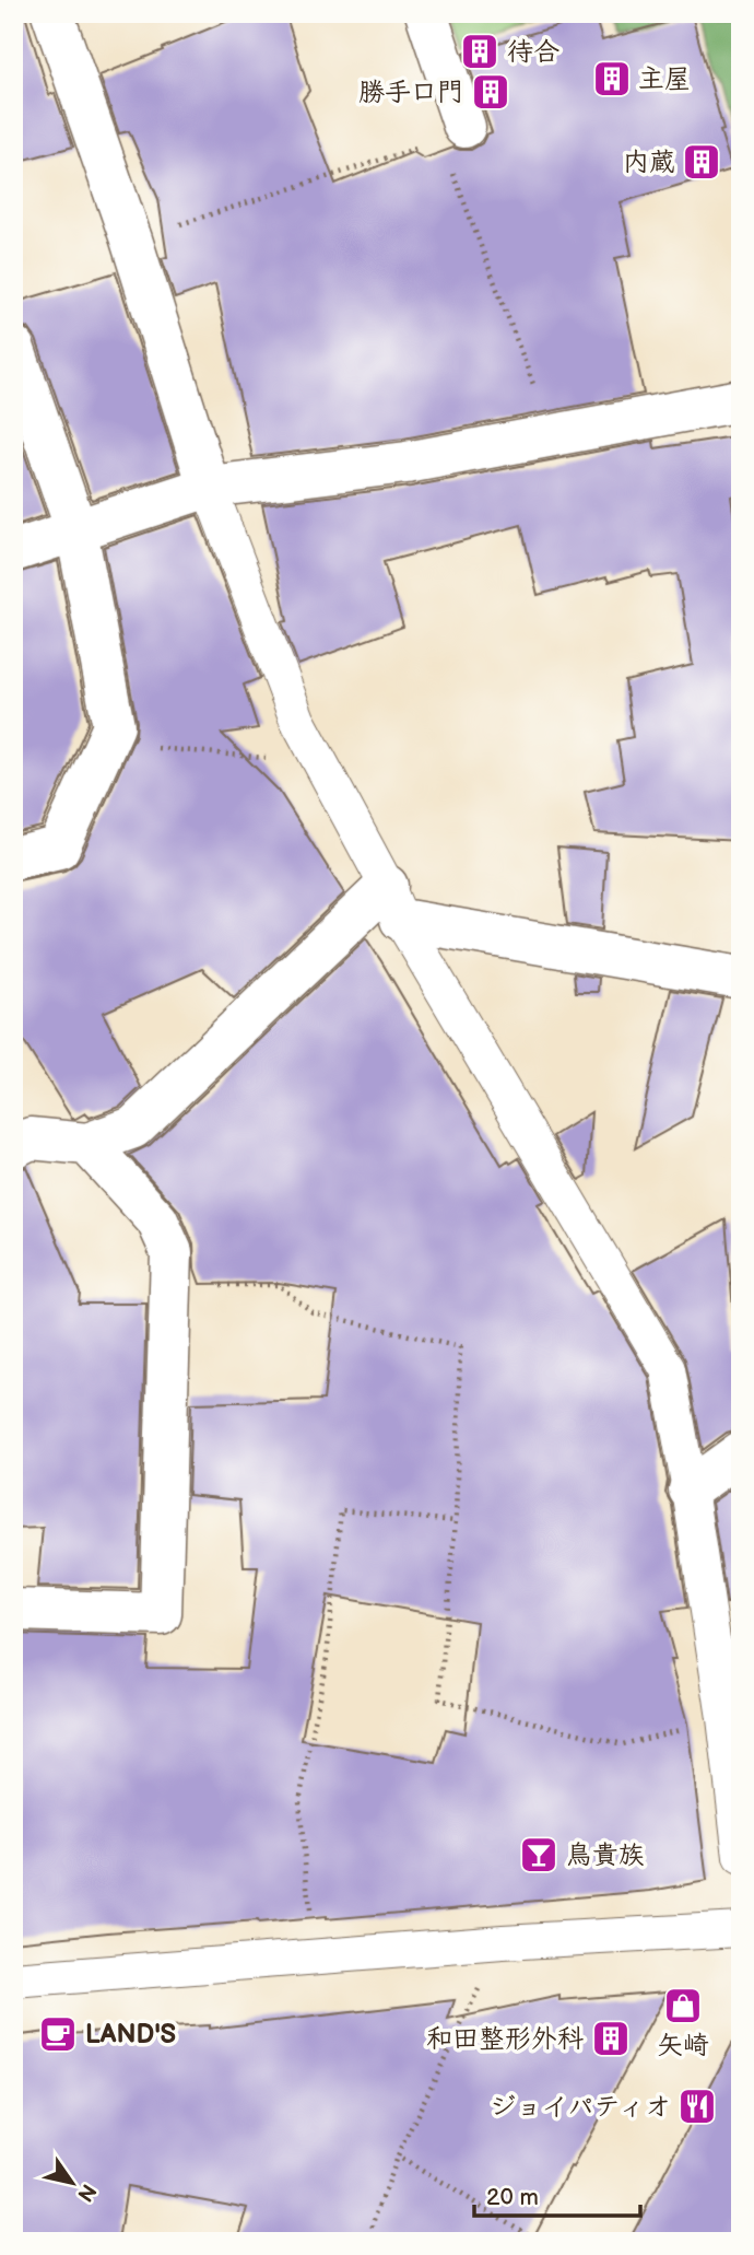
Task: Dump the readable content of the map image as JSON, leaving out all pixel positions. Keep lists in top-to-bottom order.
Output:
{
  "places": {
    "building": [
      "待合",
      "主屋",
      "勝手口門",
      "内蔵",
      "和田整形外科"
    ],
    "bar": ["鳥貴族"],
    "shop": ["矢崎"],
    "cafe": ["LAND'S"],
    "restaurant": ["ジョイパティオ"]
  },
  "scale_bar": "20 m",
  "north": "bottom right"
}
